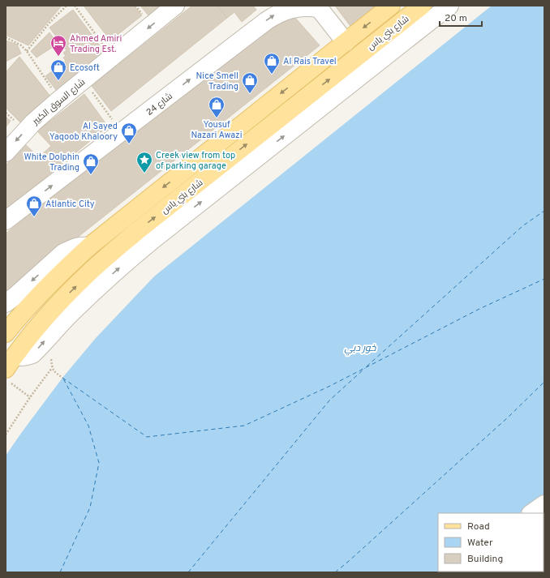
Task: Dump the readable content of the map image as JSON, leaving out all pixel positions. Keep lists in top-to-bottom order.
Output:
{
  "streets": {
    "main road": ["شارع بني ياس"],
    "street": ["شارع السوق الكبير", "شارع 24"]
  },
  "one_way": ["شارع السوق الكبير"],
  "water": ["خور دبي"],
  "places": {
    "hotel": ["Ahmed Amiri Trading Est."],
    "shop": [
      "Al Rais Travel",
      "Ecosoft",
      "Nice Smell Trading",
      "Yousuf Nazari Awazi",
      "Al Sayed Yaqoob Khaloory",
      "White Dolphin Trading",
      "Atlantic City"
    ],
    "place": ["Creek view from top of parking garage"]
  },
  "legend": ["Road", "Water", "Building"],
  "scale_bar": "20 m"
}
